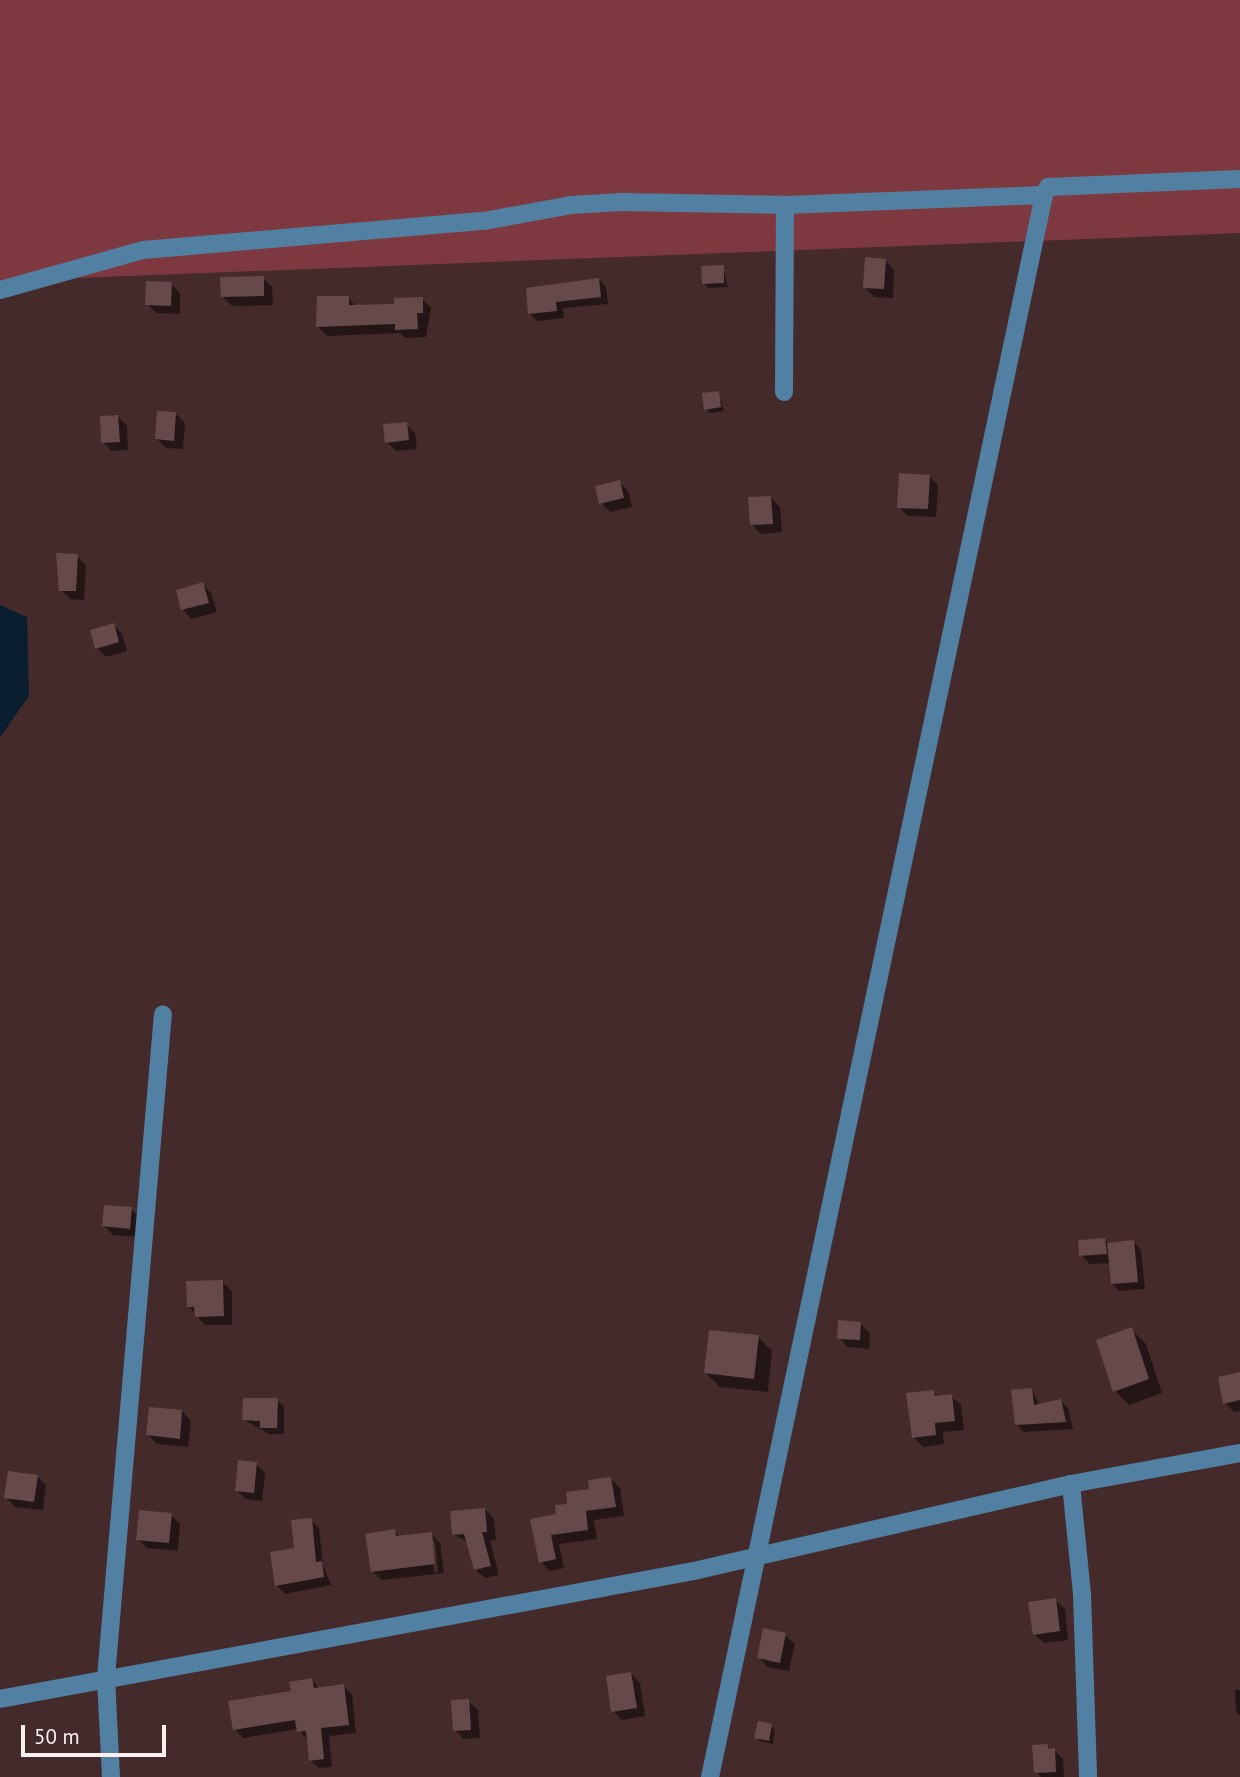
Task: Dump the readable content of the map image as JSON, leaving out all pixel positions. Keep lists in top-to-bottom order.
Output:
{
  "scale_bar": "50 m"
}
